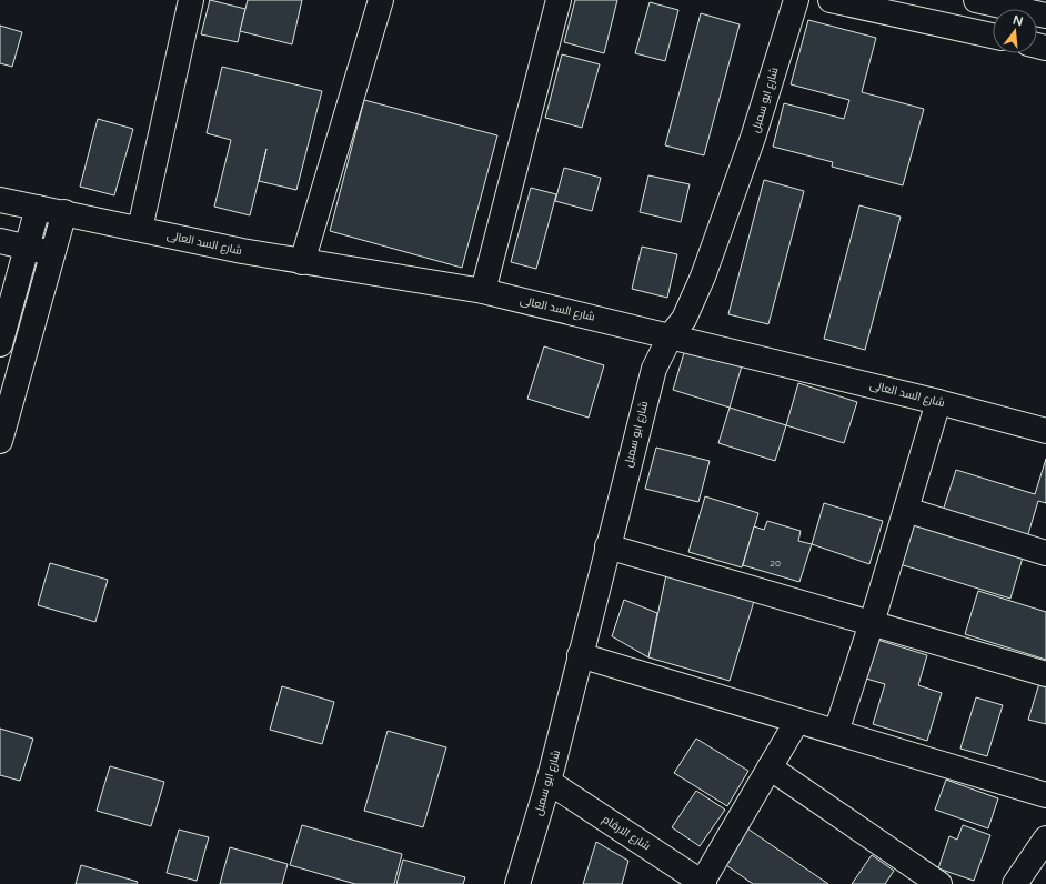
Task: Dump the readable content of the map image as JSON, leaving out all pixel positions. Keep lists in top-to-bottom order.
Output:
{
  "streets": {
    "street": ["شارع ابو سمبل", "شارع السد العالى", "شارع الارقام"]
  },
  "crossings": [
    ["شارع ابو سمبل", "شارع السد العالى"],
    ["شارع ابو سمبل", "شارع الارقام"]
  ],
  "house_numbers": ["20"],
  "north": "top"
}
